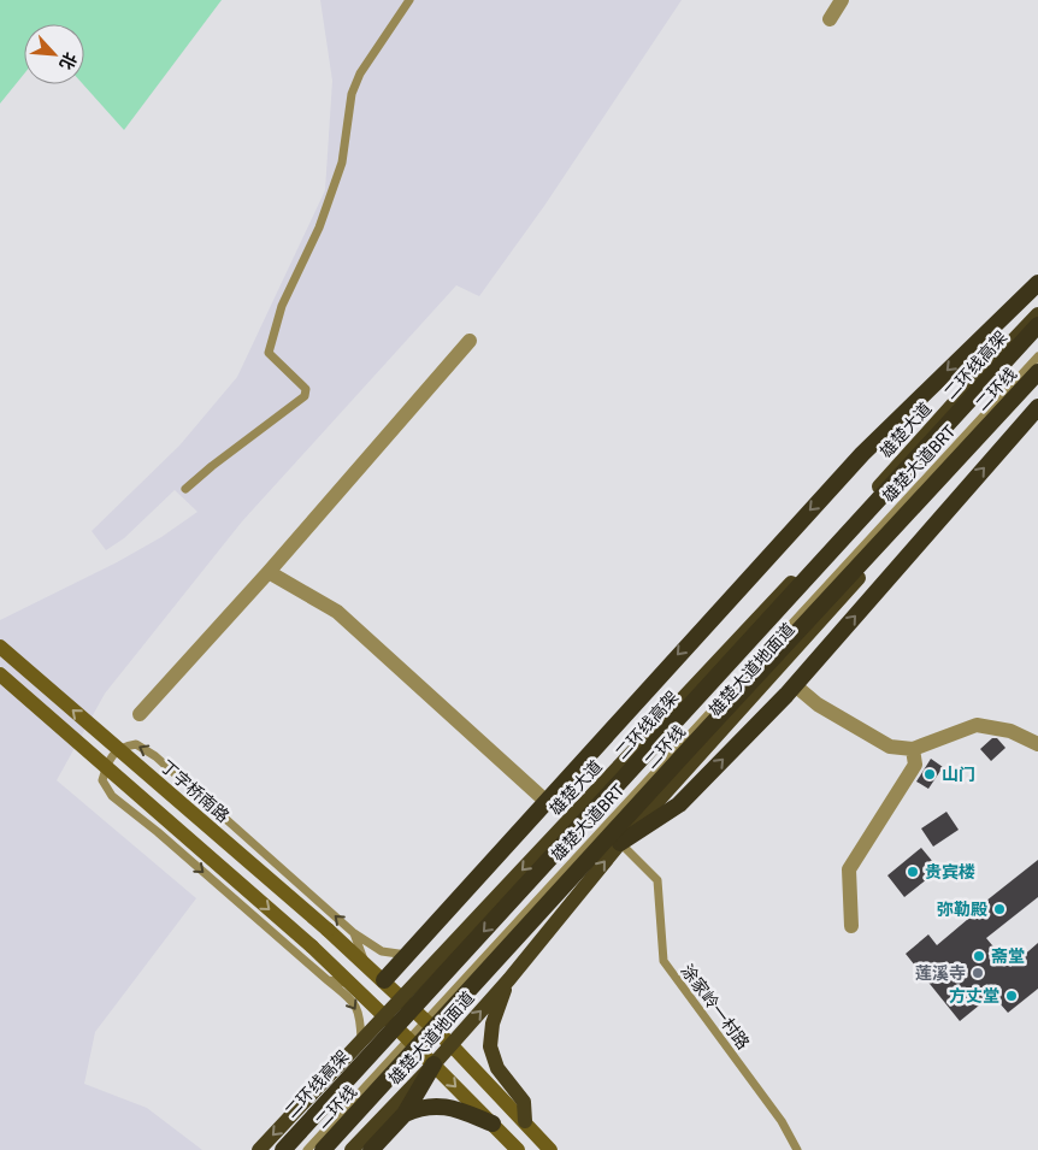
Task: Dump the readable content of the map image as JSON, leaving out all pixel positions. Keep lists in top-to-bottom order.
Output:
{
  "streets": {
    "highway": ["二环线高架", "二环线"],
    "main road": ["雄楚大道", "雄楚大道地面道", "丁字桥南路"],
    "lane": ["雄楚大道BRT", "涂家岭一村路"]
  },
  "crossings": [
    ["雄楚大道", "丁字桥南路"],
    ["雄楚大道BRT", "丁字桥南路"],
    ["雄楚大道地面道", "丁字桥南路"],
    ["雄楚大道地面道", "涂家岭一村路"]
  ],
  "one_way": ["雄楚大道"],
  "places": [
    "山门",
    "贵宾楼",
    "弥勒殿",
    "斋堂",
    "莲溪寺",
    "方丈堂"
  ],
  "north": "bottom right"
}
